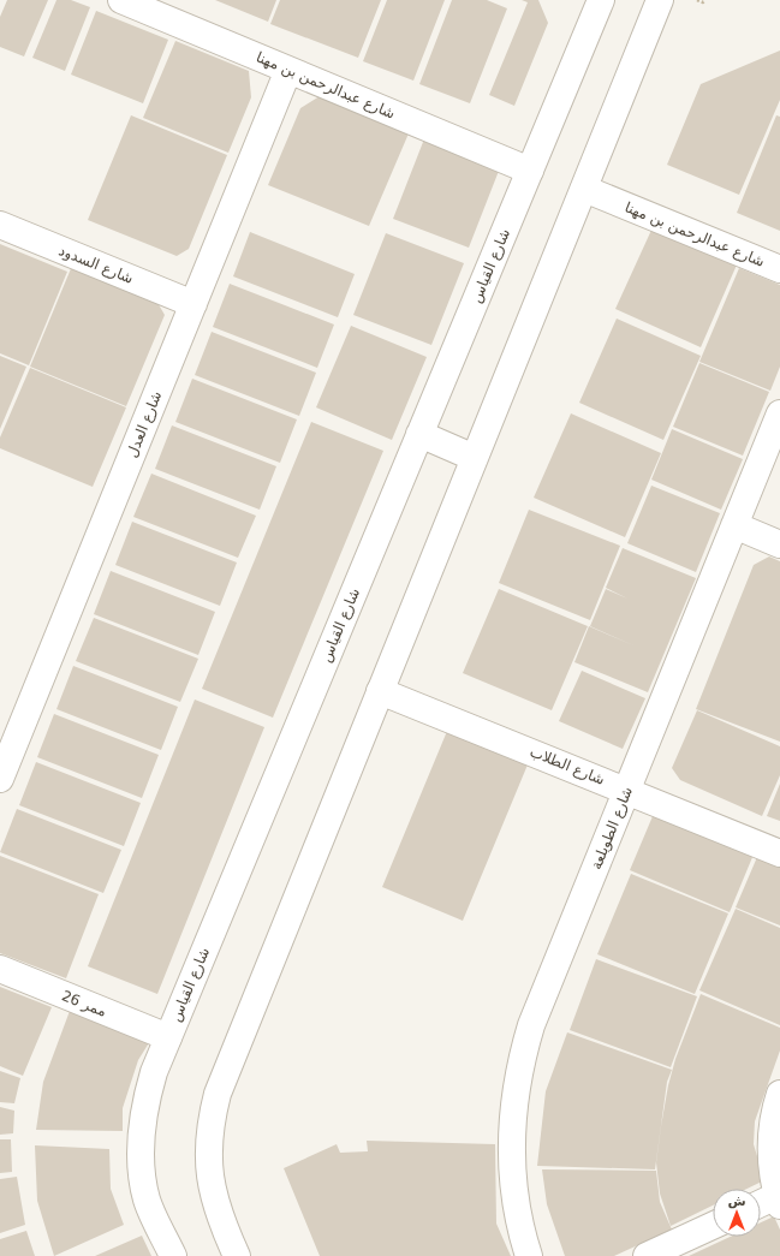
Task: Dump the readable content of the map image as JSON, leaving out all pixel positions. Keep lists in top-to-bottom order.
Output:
{
  "streets": {
    "street": [
      "شارع عبدالرحمن بن مهنا",
      "شارع السدود",
      "شارع القياس",
      "شارع العدل",
      "شارع الطلاب",
      "شارع الطويلعة",
      "ممر 26"
    ]
  },
  "crossings": [
    ["شارع عبدالرحمن بن مهنا", "شارع القياس"],
    ["شارع عبدالرحمن بن مهنا", "شارع العدل"],
    ["شارع السدود", "شارع العدل"],
    ["شارع القياس", "ممر 26"],
    ["شارع الطلاب", "شارع الطويلعة"]
  ],
  "north": "top"
}
